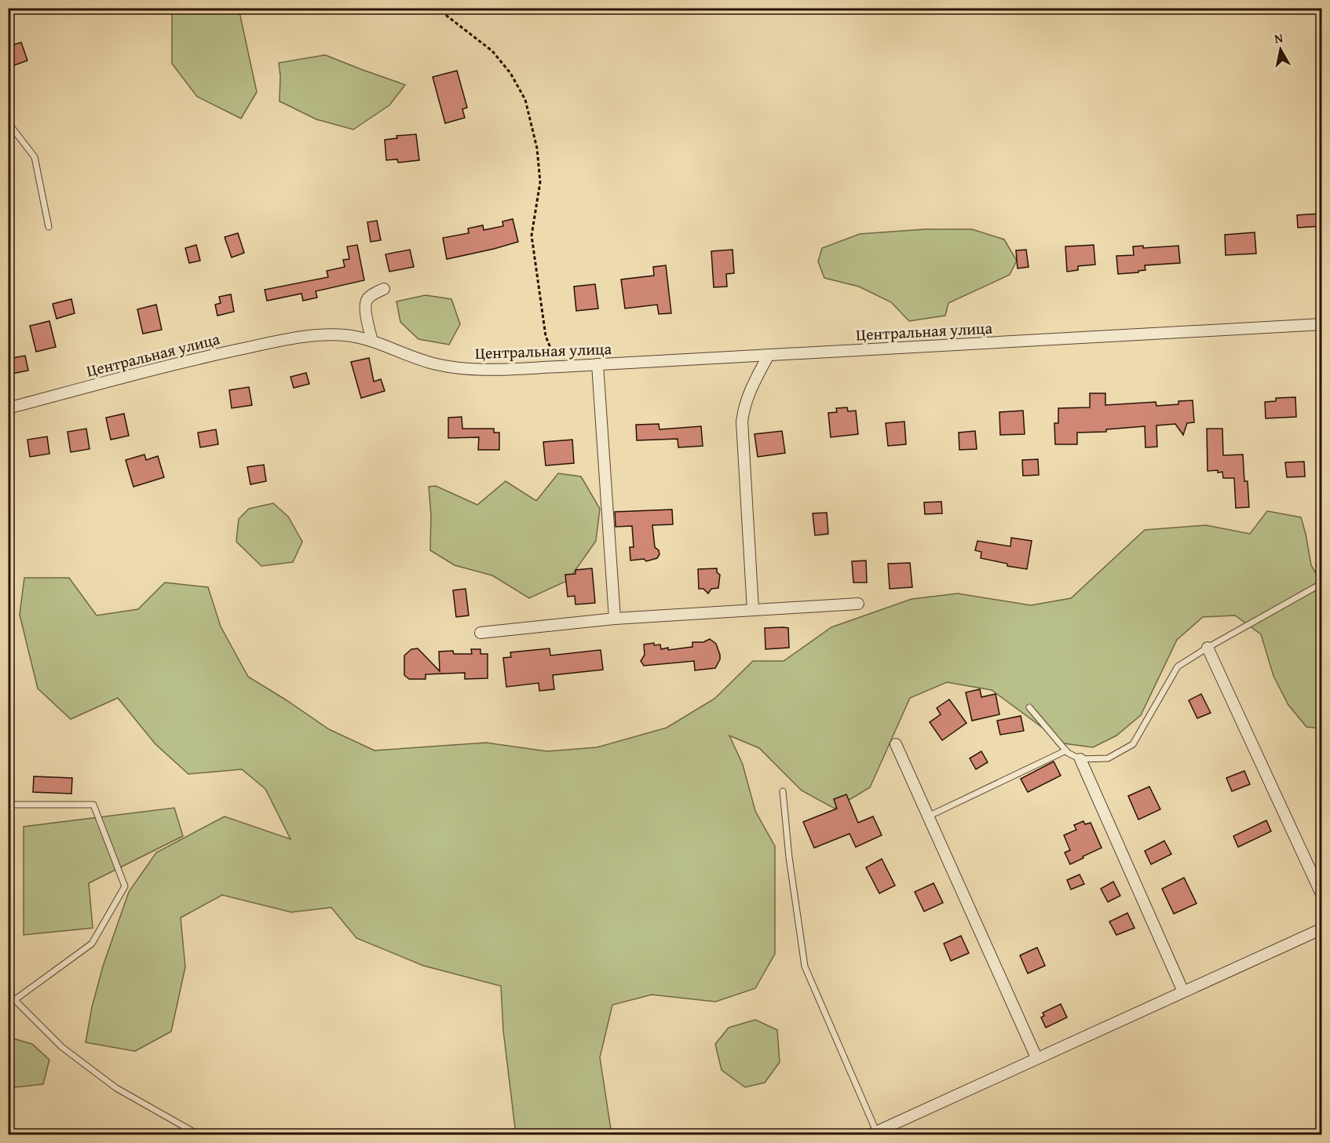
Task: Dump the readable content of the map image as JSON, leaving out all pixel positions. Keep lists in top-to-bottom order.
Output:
{
  "streets": {
    "street": ["Центральная улица"]
  },
  "north": "top"
}
